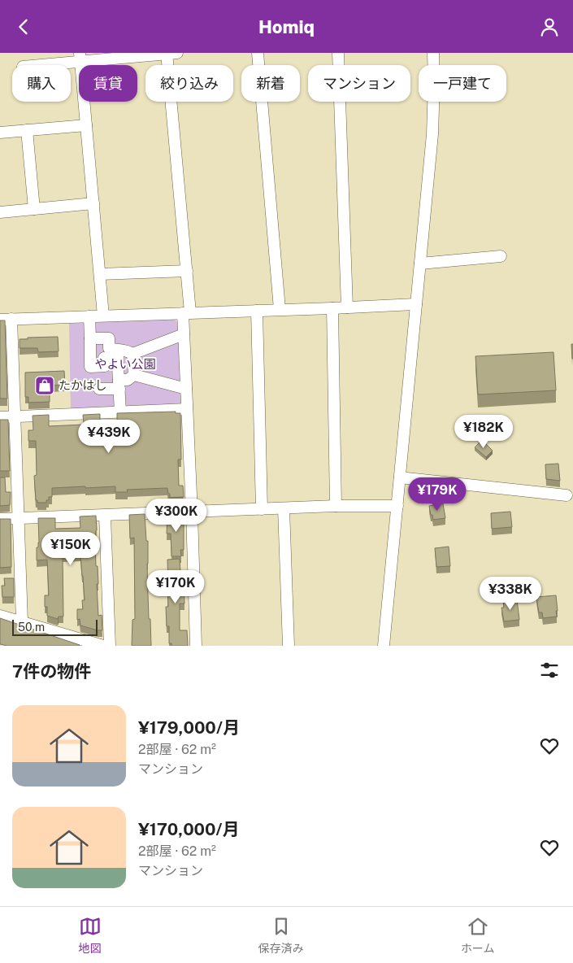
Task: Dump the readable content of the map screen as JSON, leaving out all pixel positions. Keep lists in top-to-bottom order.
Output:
{
  "parks": ["やよい公園"],
  "places": {
    "shop": ["たかはし"]
  },
  "scale_bar": "50 m",
  "page": {
    "header": "Homiq",
    "chip": [
      "購入",
      "賃貸",
      "絞り込み",
      "新着",
      "マンション",
      "一戸建て"
    ],
    "price": [
      "¥182K",
      "¥439K",
      "¥179K",
      "¥300K",
      "¥150K",
      "¥170K",
      "¥338K"
    ],
    "scale": "50 m",
    "heading": "7件の物件",
    "list": [
      {
        "name": "¥179,000/月",
        "note": "2部屋 · 62 m² · マンション"
      },
      {
        "name": "¥170,000/月",
        "note": "2部屋 · 62 m² · マンション"
      }
    ],
    "tabs": ["地図", "保存済み", "ホーム"]
  }
}
